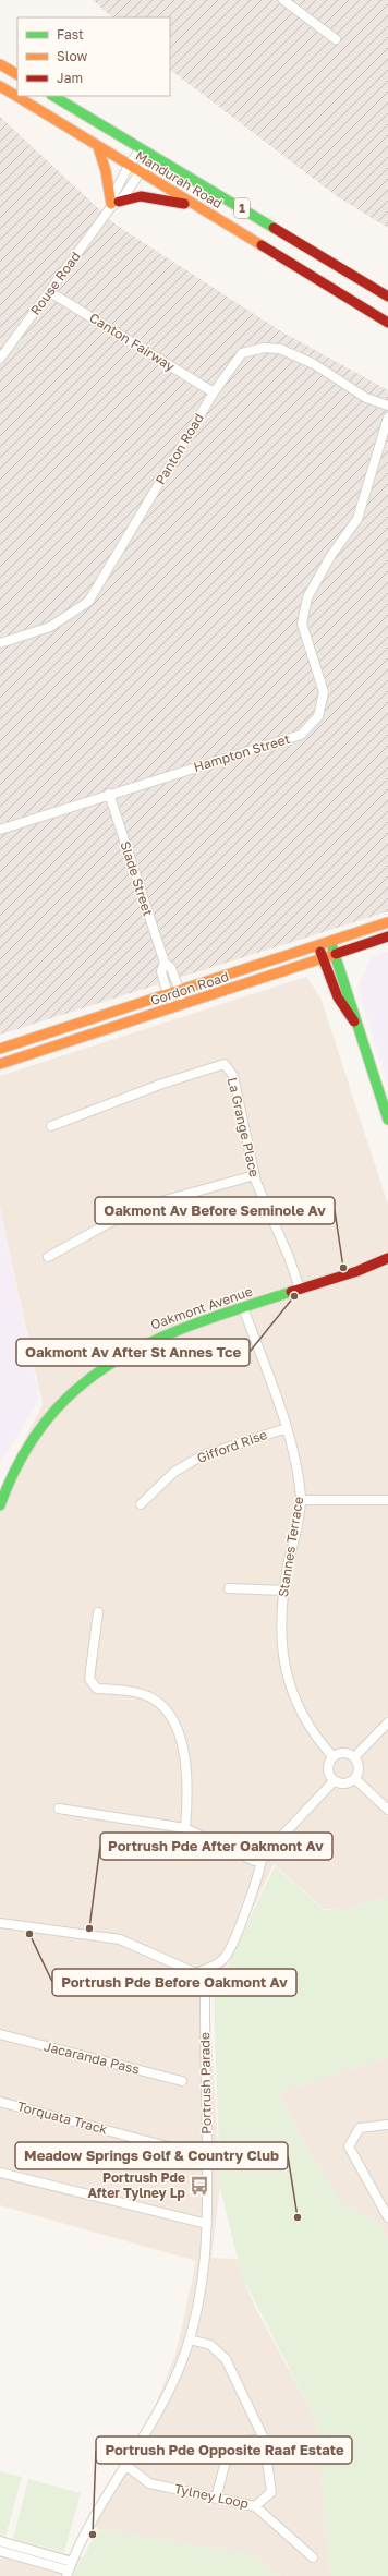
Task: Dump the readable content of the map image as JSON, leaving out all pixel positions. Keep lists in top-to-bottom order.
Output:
{
  "streets": {
    "main road": [
      "Mandurah Road",
      "1",
      "Gordon Road",
      "Oakmont Avenue"
    ],
    "street": [
      "Rouse Road",
      "Canton Fairway",
      "Panton Road",
      "Hampton Street",
      "Slade Street",
      "La Grange Place",
      "Gifford Rise",
      "Stannes Terrace",
      "Jacaranda Pass",
      "Portrush Parade",
      "Torquata Track",
      "Tylney Loop"
    ]
  },
  "crossings": [
    ["Mandurah Road", "Rouse Road"],
    ["Rouse Road", "Canton Fairway"],
    ["Canton Fairway", "Panton Road"],
    ["Hampton Street", "Slade Street"],
    ["Slade Street", "Gordon Road"],
    ["La Grange Place", "Oakmont Avenue"],
    ["Oakmont Avenue", "Stannes Terrace"],
    ["Gifford Rise", "Stannes Terrace"],
    ["Portrush Parade", "Tylney Loop"]
  ],
  "places": {
    "other": [
      "Oakmont Av Before Seminole Av",
      "Oakmont Av After St Annes Tce",
      "Portrush Pde After Oakmont Av",
      "Portrush Pde Before Oakmont Av",
      "Meadow Springs Golf & Country Club",
      "Portrush Pde Opposite Raaf Estate"
    ],
    "bus stop": ["Portrush Pde After Tylney Lp"]
  },
  "legend": ["Fast", "Slow", "Jam"]
}
